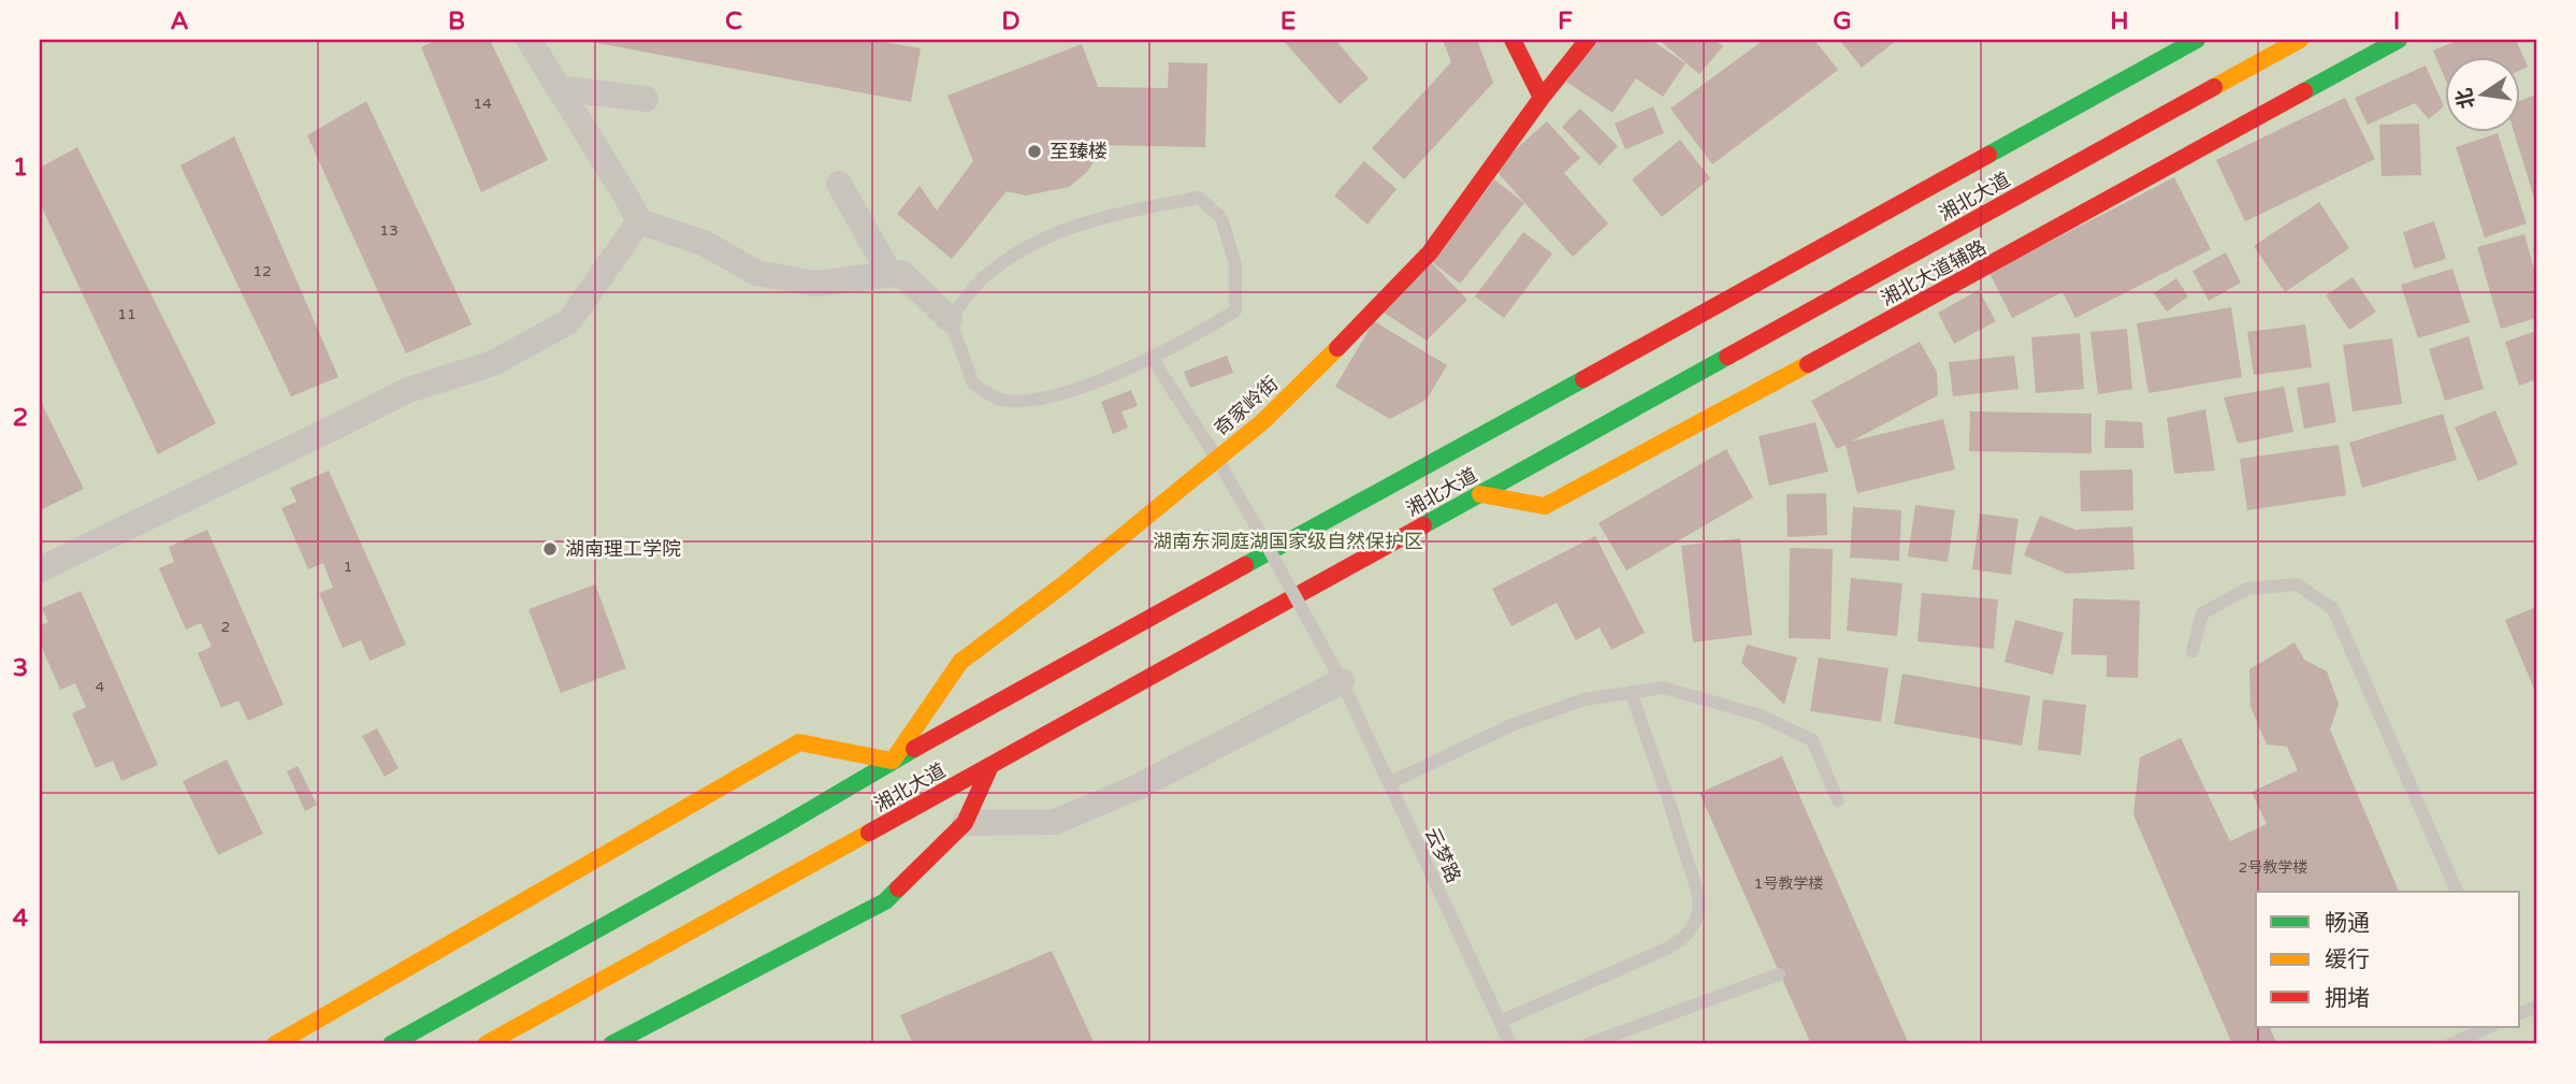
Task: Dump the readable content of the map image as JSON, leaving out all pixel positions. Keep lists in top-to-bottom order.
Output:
{
  "streets": {
    "main road": ["湘北大道", "湘北大道辅路", "奇家岭街"],
    "lane": ["云梦路"]
  },
  "crossings": [
    ["湘北大道", "湘北大道辅路"],
    ["湘北大道", "奇家岭街"],
    ["奇家岭街", "云梦路"]
  ],
  "parks": ["湖南东洞庭湖国家级自然保护区"],
  "places": ["至臻楼", "湖南理工学院"],
  "house_numbers": [
    "14",
    "13",
    "12",
    "11",
    "1",
    "2",
    "4",
    "2号教学楼",
    "1号教学楼"
  ],
  "legend": ["畅通", "缓行", "拥堵"],
  "north": "left",
  "grid": {
    "columns": [
      "A",
      "B",
      "C",
      "D",
      "E",
      "F",
      "G",
      "H",
      "I"
    ],
    "rows": [
      "1",
      "2",
      "3",
      "4"
    ]
  }
}
